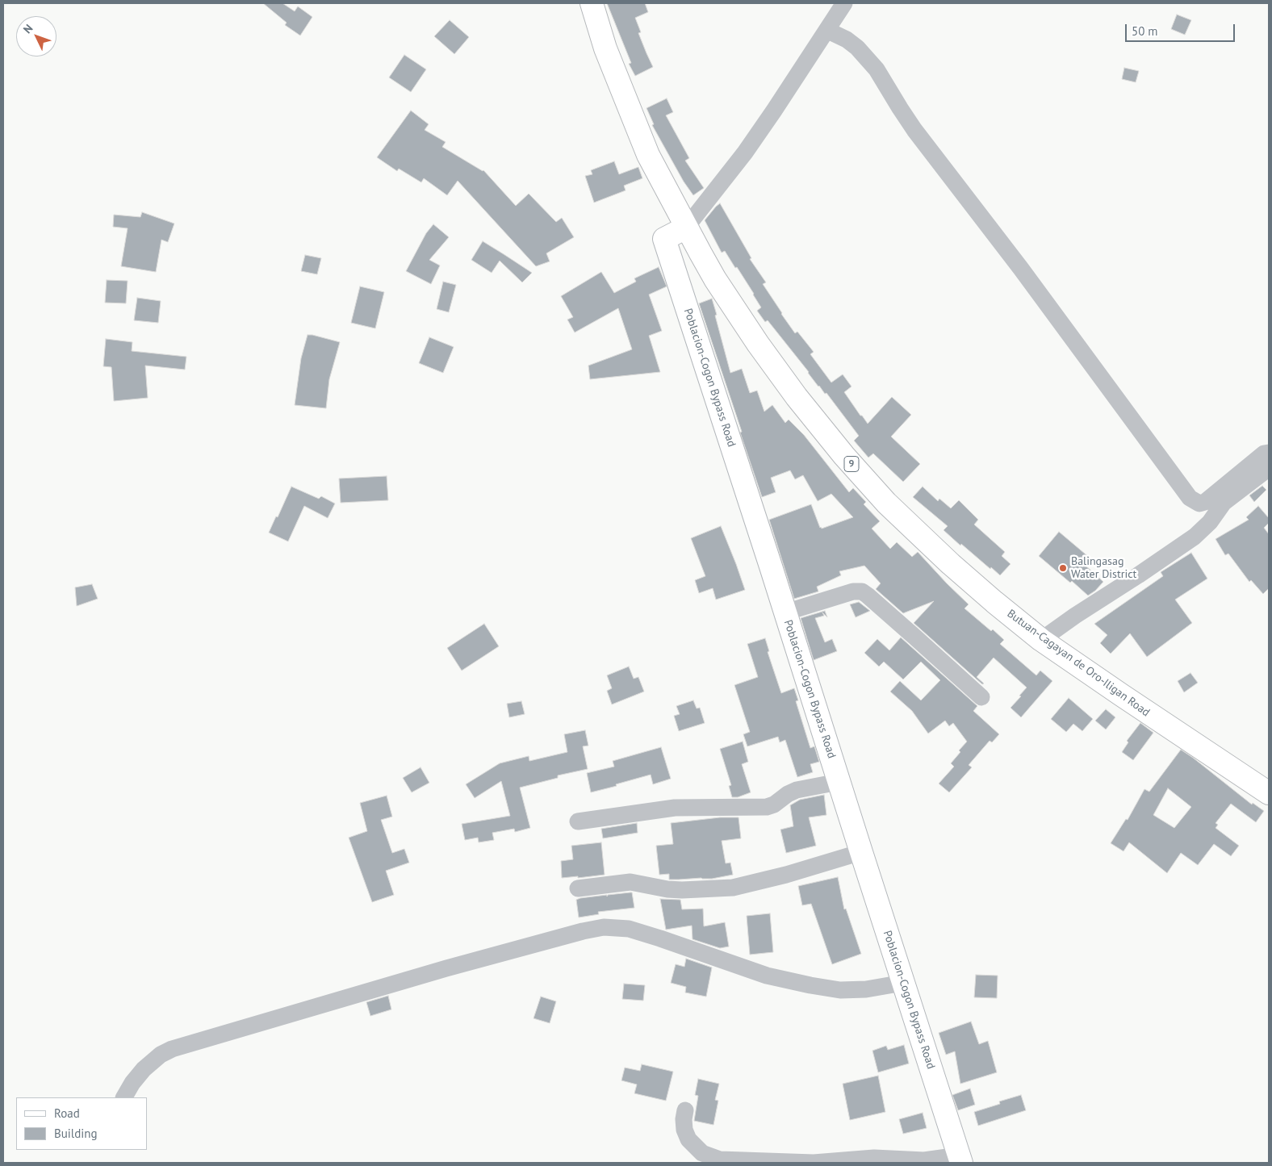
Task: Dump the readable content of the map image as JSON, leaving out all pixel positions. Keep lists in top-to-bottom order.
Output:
{
  "streets": {
    "main road": ["Poblacion-Cogon Bypass Road", "9", "Butuan-Cagayan de Oro-Iligan Road"]
  },
  "crossings": [
    ["Poblacion-Cogon Bypass Road", "Butuan-Cagayan de Oro-Iligan Road"]
  ],
  "places": ["Balingasag Water District"],
  "legend": ["Road", "Building"],
  "scale_bar": "50 m",
  "north": "top left"
}
